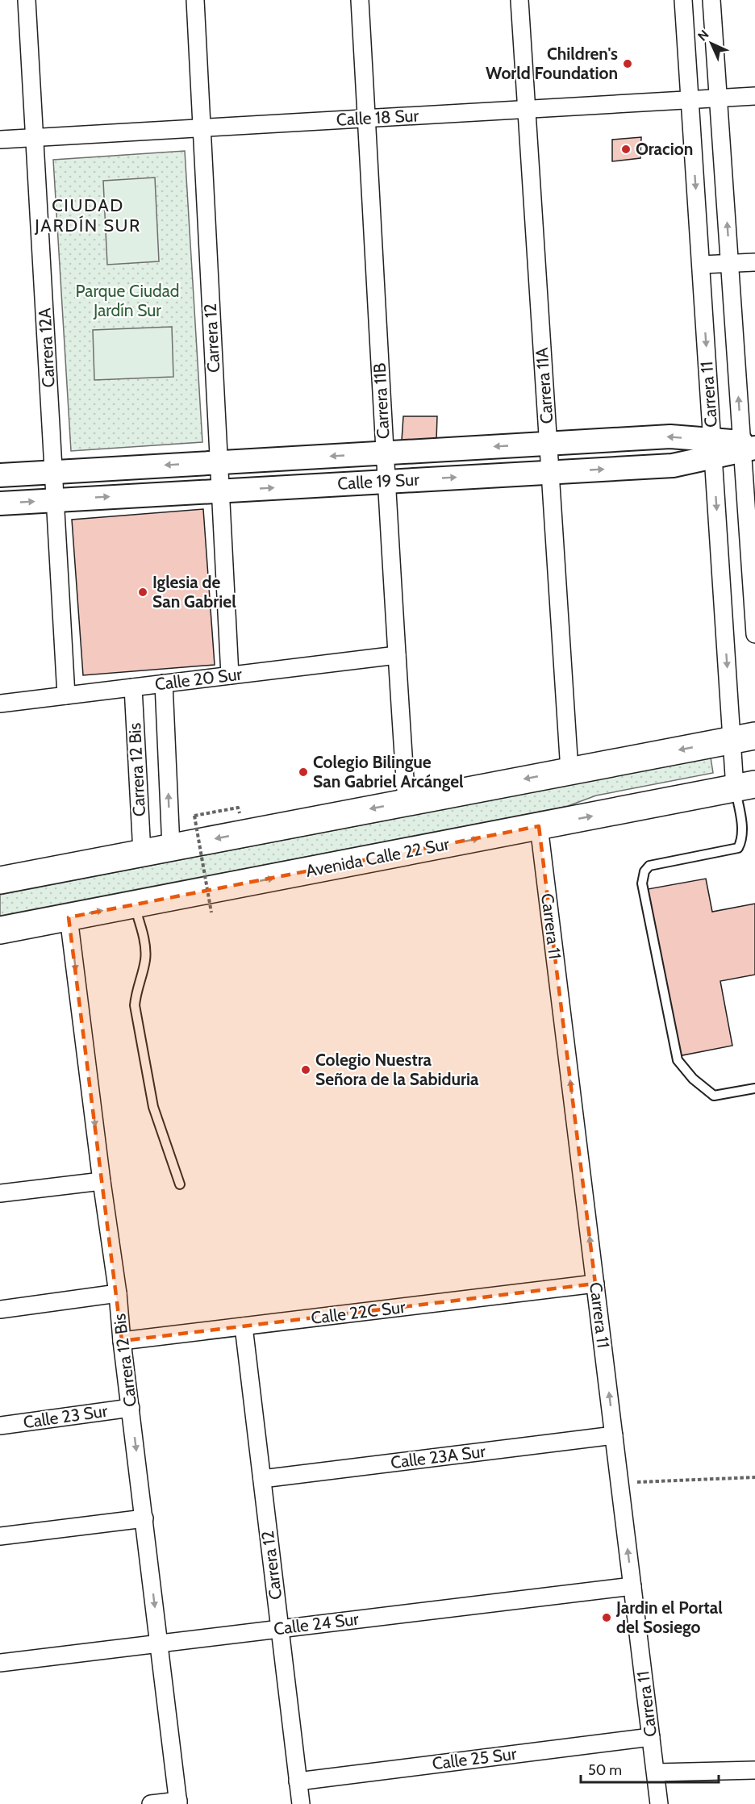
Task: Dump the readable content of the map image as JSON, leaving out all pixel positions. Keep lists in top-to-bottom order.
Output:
{
  "streets": {
    "main road": ["Avenida Calle 22 Sur"],
    "street": [
      "Calle 18 Sur",
      "Carrera 12",
      "Carrera 12A",
      "Carrera 11A",
      "Carrera 11",
      "Carrera 11B",
      "Calle 19 Sur",
      "Calle 20 Sur",
      "Carrera 12 Bis",
      "Calle 22C Sur",
      "Calle 23 Sur",
      "Calle 23A Sur",
      "Calle 24 Sur",
      "Calle 25 Sur"
    ]
  },
  "crossings": [
    ["Calle 18 Sur", "Carrera 12"],
    ["Calle 18 Sur", "Carrera 12A"],
    ["Calle 18 Sur", "Carrera 11A"],
    ["Calle 18 Sur", "Carrera 11"],
    ["Calle 18 Sur", "Carrera 11B"],
    ["Carrera 12", "Calle 19 Sur"],
    ["Carrera 12", "Calle 20 Sur"],
    ["Carrera 12", "Calle 22C Sur"],
    ["Carrera 12", "Calle 23A Sur"],
    ["Carrera 12", "Calle 24 Sur"],
    ["Carrera 12", "Calle 25 Sur"],
    ["Carrera 12A", "Calle 19 Sur"],
    ["Carrera 12A", "Calle 20 Sur"],
    ["Carrera 11A", "Calle 19 Sur"],
    ["Carrera 11", "Calle 19 Sur"],
    ["Carrera 11", "Avenida Calle 22 Sur"],
    ["Carrera 11", "Calle 22C Sur"],
    ["Carrera 11", "Calle 23A Sur"],
    ["Carrera 11", "Calle 24 Sur"],
    ["Carrera 11", "Calle 25 Sur"],
    ["Carrera 11B", "Calle 19 Sur"],
    ["Carrera 11B", "Calle 20 Sur"],
    ["Calle 20 Sur", "Carrera 12 Bis"],
    ["Carrera 12 Bis", "Avenida Calle 22 Sur"],
    ["Carrera 12 Bis", "Calle 22C Sur"],
    ["Carrera 12 Bis", "Calle 23 Sur"],
    ["Carrera 12 Bis", "Calle 24 Sur"]
  ],
  "districts": ["CIUDAD JARDÍN SUR"],
  "parks": ["Parque Ciudad Jardín Sur"],
  "places": [
    "Children's World Foundation",
    "Oracion",
    "Iglesia de San Gabriel",
    "Colegio Bilingue San Gabriel Arcángel",
    "Colegio Nuestra Señora de la Sabiduria",
    "Jardin el Portal del Sosiego"
  ],
  "scale_bar": "50 m",
  "north": "top left"
}
